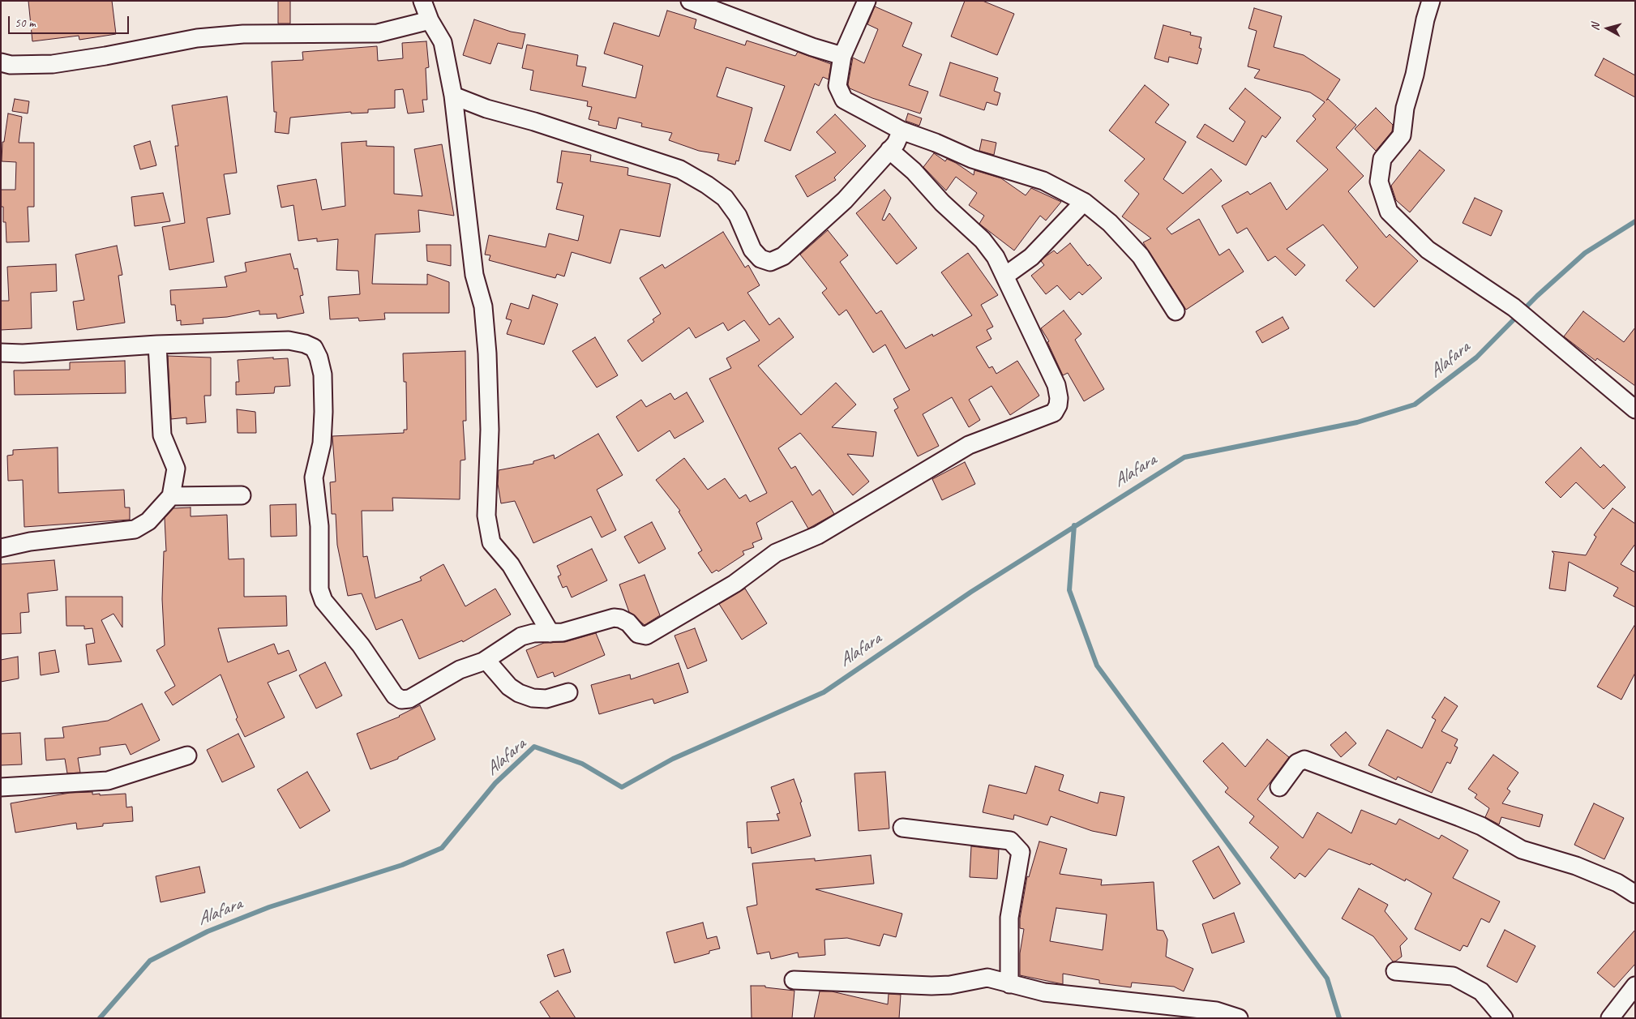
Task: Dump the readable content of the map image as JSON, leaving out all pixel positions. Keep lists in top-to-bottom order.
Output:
{
  "water": ["Alafara"],
  "scale_bar": "50 m",
  "north": "left"
}
